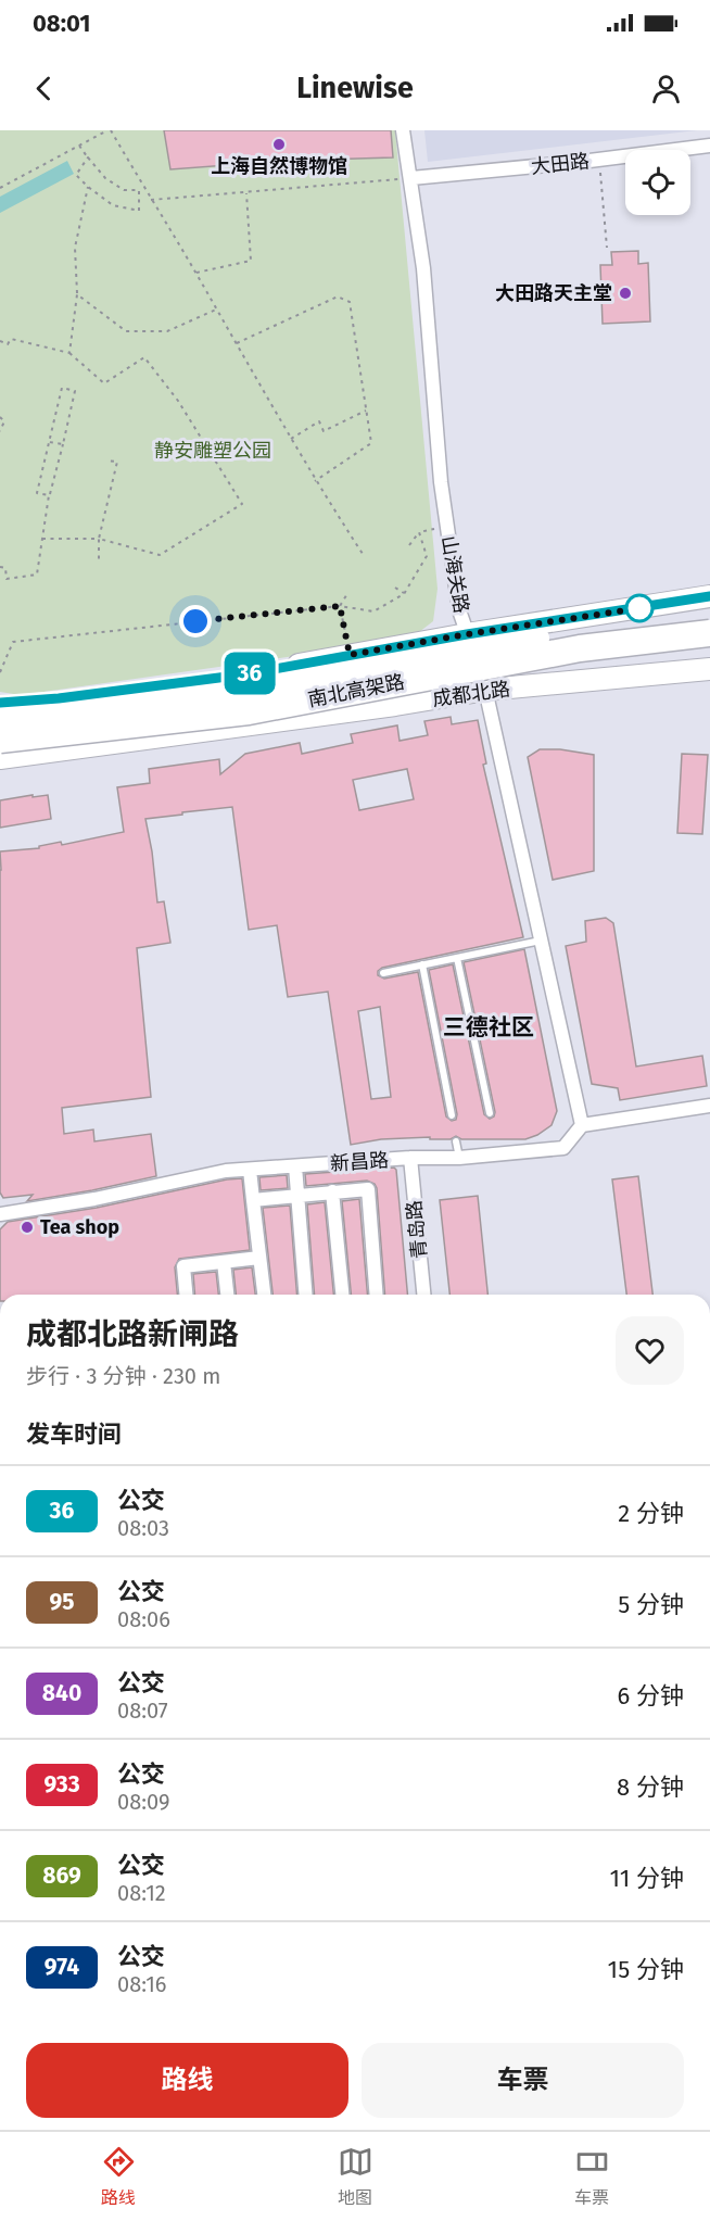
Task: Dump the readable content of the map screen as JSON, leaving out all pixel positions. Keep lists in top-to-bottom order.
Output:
{
  "streets": {
    "highway": ["南北高架路"],
    "main road": ["成都北路"],
    "street": [
      "大田路",
      "山海关路",
      "新昌路",
      "青岛路"
    ]
  },
  "crossings": [
    ["大田路", "山海关路"],
    ["山海关路", "成都北路"],
    ["山海关路", "新昌路"],
    ["新昌路", "青岛路"]
  ],
  "districts": ["三德社区"],
  "parks": ["静安雕塑公园"],
  "places": ["上海自然博物馆", "大田路天主堂", "Tea shop"],
  "lines": ["bus line 36"],
  "page": {
    "status": "08:01",
    "header": "Linewise",
    "on_map": "36",
    "heading": [
      ["成都北路新闸路", "步行 · 3 分钟 · 230 m"],
      "发车时间"
    ],
    "list": [
      {
        "mark": "36",
        "name": "公交",
        "note": "08:03",
        "value": "2 分钟"
      },
      {
        "mark": "95",
        "name": "公交",
        "note": "08:06",
        "value": "5 分钟"
      },
      {
        "mark": "840",
        "name": "公交",
        "note": "08:07",
        "value": "6 分钟"
      },
      {
        "mark": "933",
        "name": "公交",
        "note": "08:09",
        "value": "8 分钟"
      },
      {
        "mark": "869",
        "name": "公交",
        "note": "08:12",
        "value": "11 分钟"
      },
      {
        "mark": "974",
        "name": "公交",
        "note": "08:16",
        "value": "15 分钟"
      }
    ],
    "buttons": ["路线", "车票"],
    "tabs": ["路线", "地图", "车票"]
  }
}
